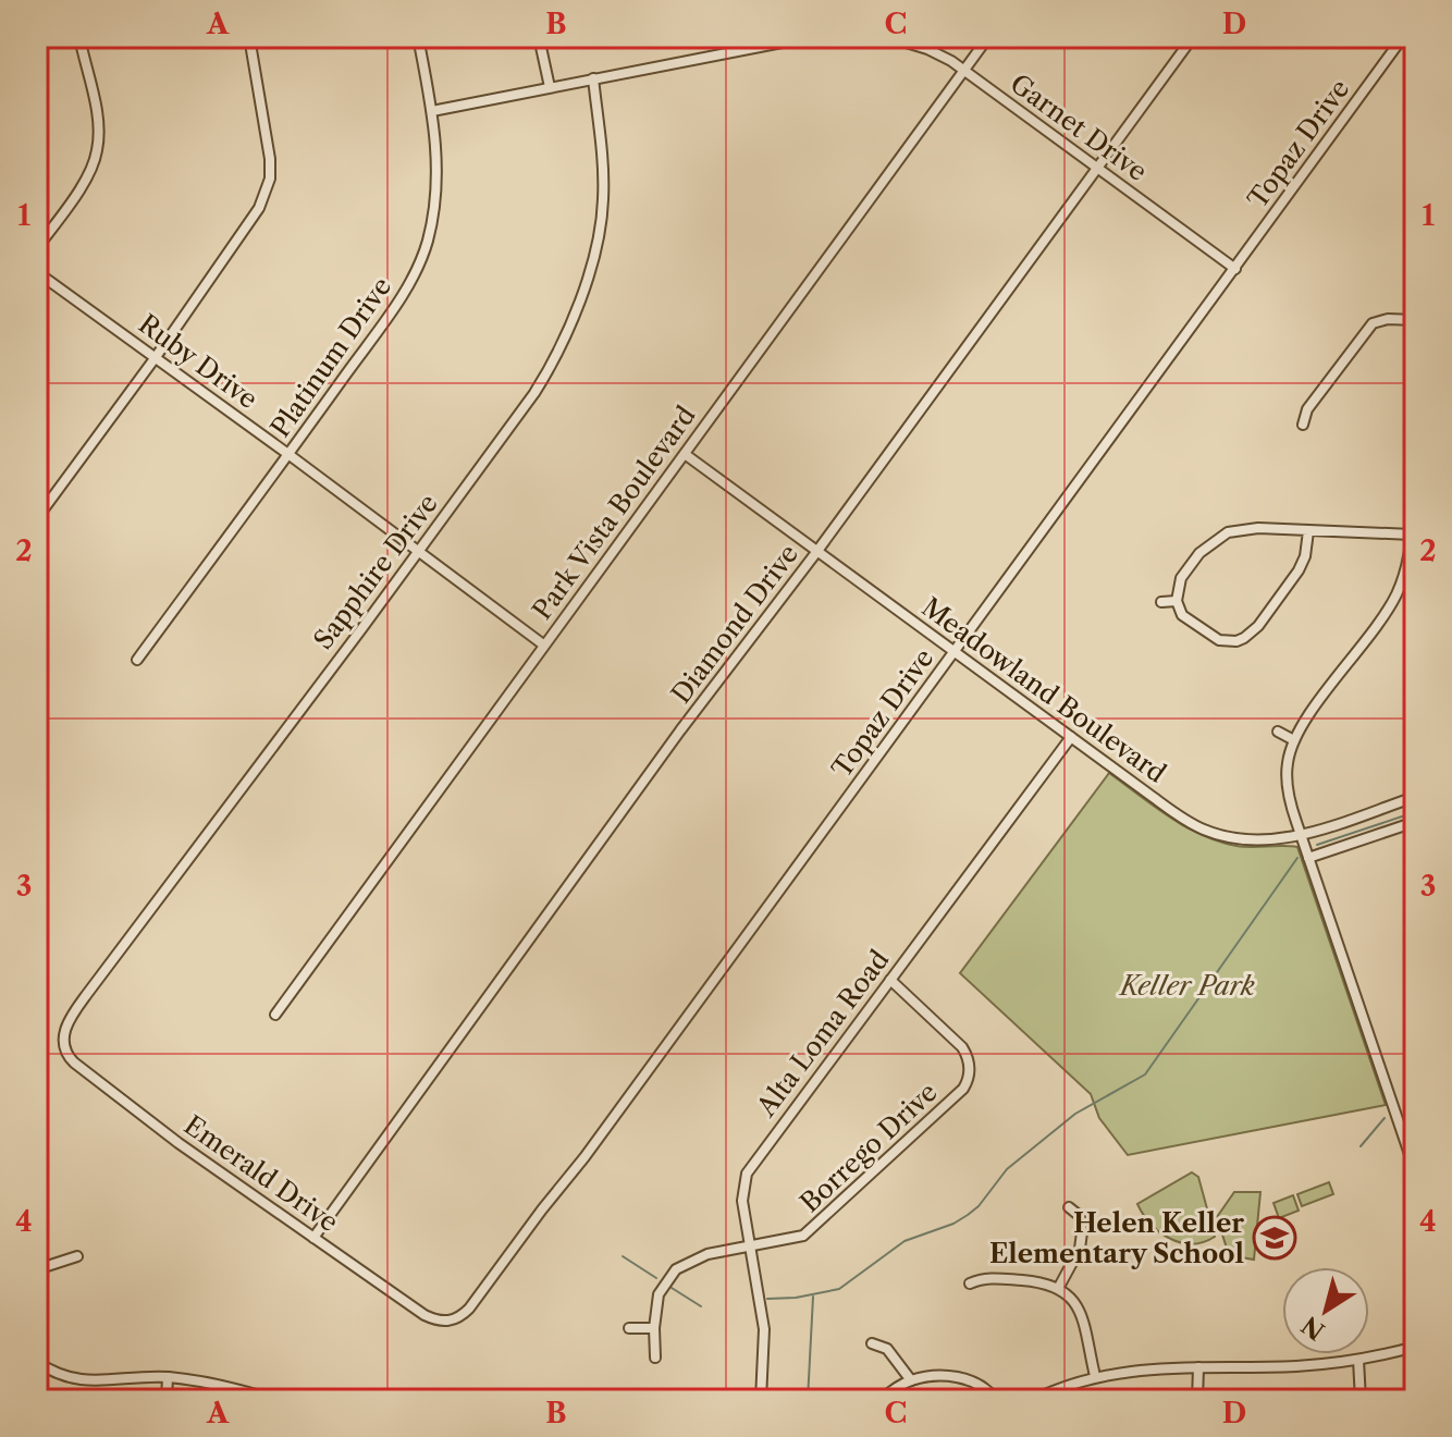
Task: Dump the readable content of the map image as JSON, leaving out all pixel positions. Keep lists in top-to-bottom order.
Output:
{
  "streets": {
    "street": [
      "Garnet Drive",
      "Topaz Drive",
      "Platinum Drive",
      "Ruby Drive",
      "Park Vista Boulevard",
      "Sapphire Drive",
      "Diamond Drive",
      "Meadowland Boulevard",
      "Alta Loma Road",
      "Borrego Drive",
      "Emerald Drive"
    ]
  },
  "crossings": [
    ["Garnet Drive", "Topaz Drive"],
    ["Garnet Drive", "Park Vista Boulevard"],
    ["Garnet Drive", "Diamond Drive"],
    ["Topaz Drive", "Meadowland Boulevard"],
    ["Topaz Drive", "Emerald Drive"],
    ["Platinum Drive", "Ruby Drive"],
    ["Ruby Drive", "Park Vista Boulevard"],
    ["Ruby Drive", "Sapphire Drive"],
    ["Park Vista Boulevard", "Meadowland Boulevard"],
    ["Sapphire Drive", "Emerald Drive"],
    ["Diamond Drive", "Meadowland Boulevard"],
    ["Diamond Drive", "Emerald Drive"],
    ["Meadowland Boulevard", "Alta Loma Road"],
    ["Alta Loma Road", "Borrego Drive"]
  ],
  "parks": ["Keller Park"],
  "places": {
    "school or university": ["Helen Keller Elementary School"]
  },
  "north": "bottom left",
  "grid": {
    "columns": [
      "A",
      "B",
      "C",
      "D"
    ],
    "rows": [
      "1",
      "2",
      "3",
      "4"
    ]
  }
}
